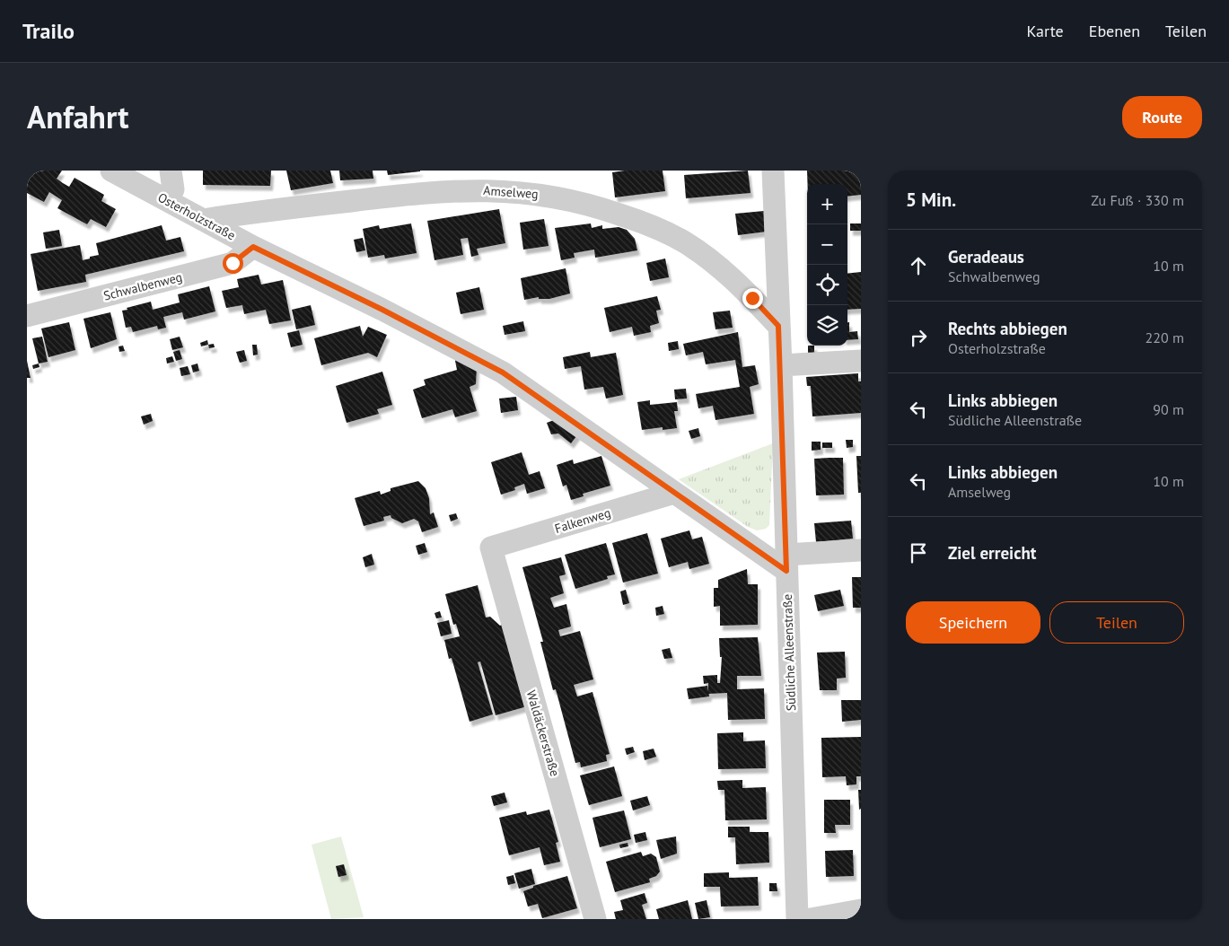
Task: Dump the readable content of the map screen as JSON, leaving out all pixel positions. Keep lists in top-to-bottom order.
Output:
{
  "streets": {
    "street": [
      "Amselweg",
      "Osterholzstraße",
      "Schwalbenweg",
      "Falkenweg",
      "Südliche Alleenstraße",
      "Waldäckerstraße"
    ]
  },
  "crossings": [
    ["Amselweg", "Osterholzstraße"],
    ["Amselweg", "Südliche Alleenstraße"],
    ["Osterholzstraße", "Schwalbenweg"],
    ["Osterholzstraße", "Falkenweg"],
    ["Osterholzstraße", "Südliche Alleenstraße"],
    ["Falkenweg", "Waldäckerstraße"]
  ],
  "page": {
    "header": "Trailo",
    "nav": ["Karte", "Ebenen", "Teilen"],
    "title": "Anfahrt",
    "buttons": [
      "Route",
      ["Speichern", "Teilen"]
    ],
    "heading": ["5 Min.", "Zu Fuß · 330 m"],
    "map_buttons": ["+", "−"],
    "list": [
      ["Geradeaus", "Schwalbenweg", "10 m"],
      ["Rechts abbiegen", "Osterholzstraße", "220 m"],
      ["Links abbiegen", "Südliche Alleenstraße", "90 m"],
      ["Links abbiegen", "Amselweg", "10 m"],
      "Ziel erreicht"
    ]
  }
}
